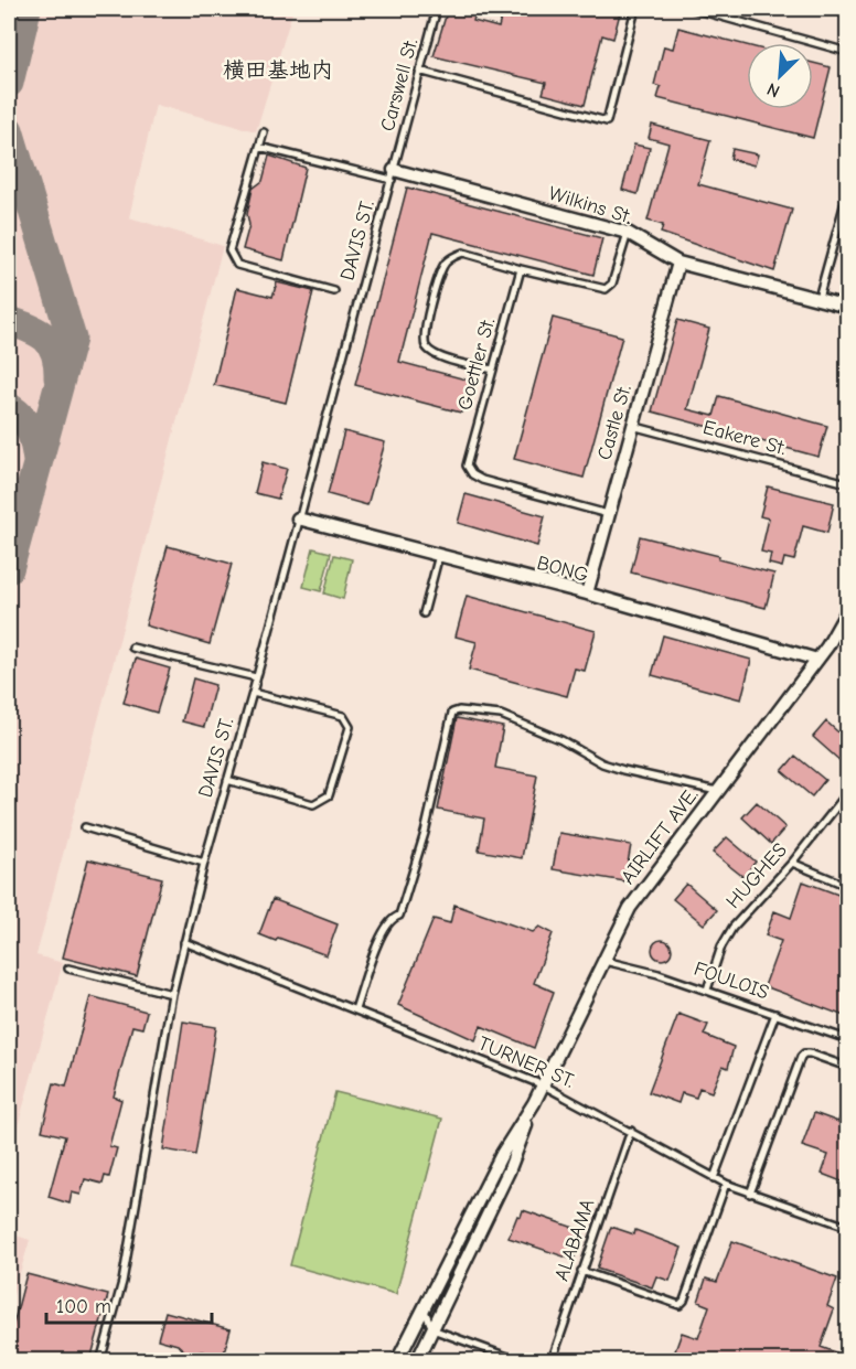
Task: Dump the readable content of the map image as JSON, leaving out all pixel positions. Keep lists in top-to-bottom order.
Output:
{
  "streets": {
    "street": [
      "Wilkins St.",
      "Castle St.",
      "BONG",
      "AIRLIFT AVE."
    ],
    "lane": [
      "Carswell St.",
      "DAVIS ST.",
      "Goettler St.",
      "Eakere St.",
      "HUGHES",
      "FOULOIS",
      "TURNER ST.",
      "ALABAMA"
    ]
  },
  "crossings": [
    ["Carswell St.", "Wilkins St."],
    ["Carswell St.", "DAVIS ST."],
    ["Wilkins St.", "DAVIS ST."],
    ["Wilkins St.", "Castle St."],
    ["DAVIS ST.", "BONG"],
    ["DAVIS ST.", "TURNER ST."],
    ["Goettler St.", "Castle St."],
    ["Castle St.", "Eakere St."],
    ["Castle St.", "BONG"],
    ["BONG", "AIRLIFT AVE."],
    ["AIRLIFT AVE.", "FOULOIS"],
    ["AIRLIFT AVE.", "TURNER ST."],
    ["HUGHES", "FOULOIS"],
    ["TURNER ST.", "ALABAMA"]
  ],
  "districts": ["横田基地内"],
  "scale_bar": "100 m",
  "north": "bottom left"
}
